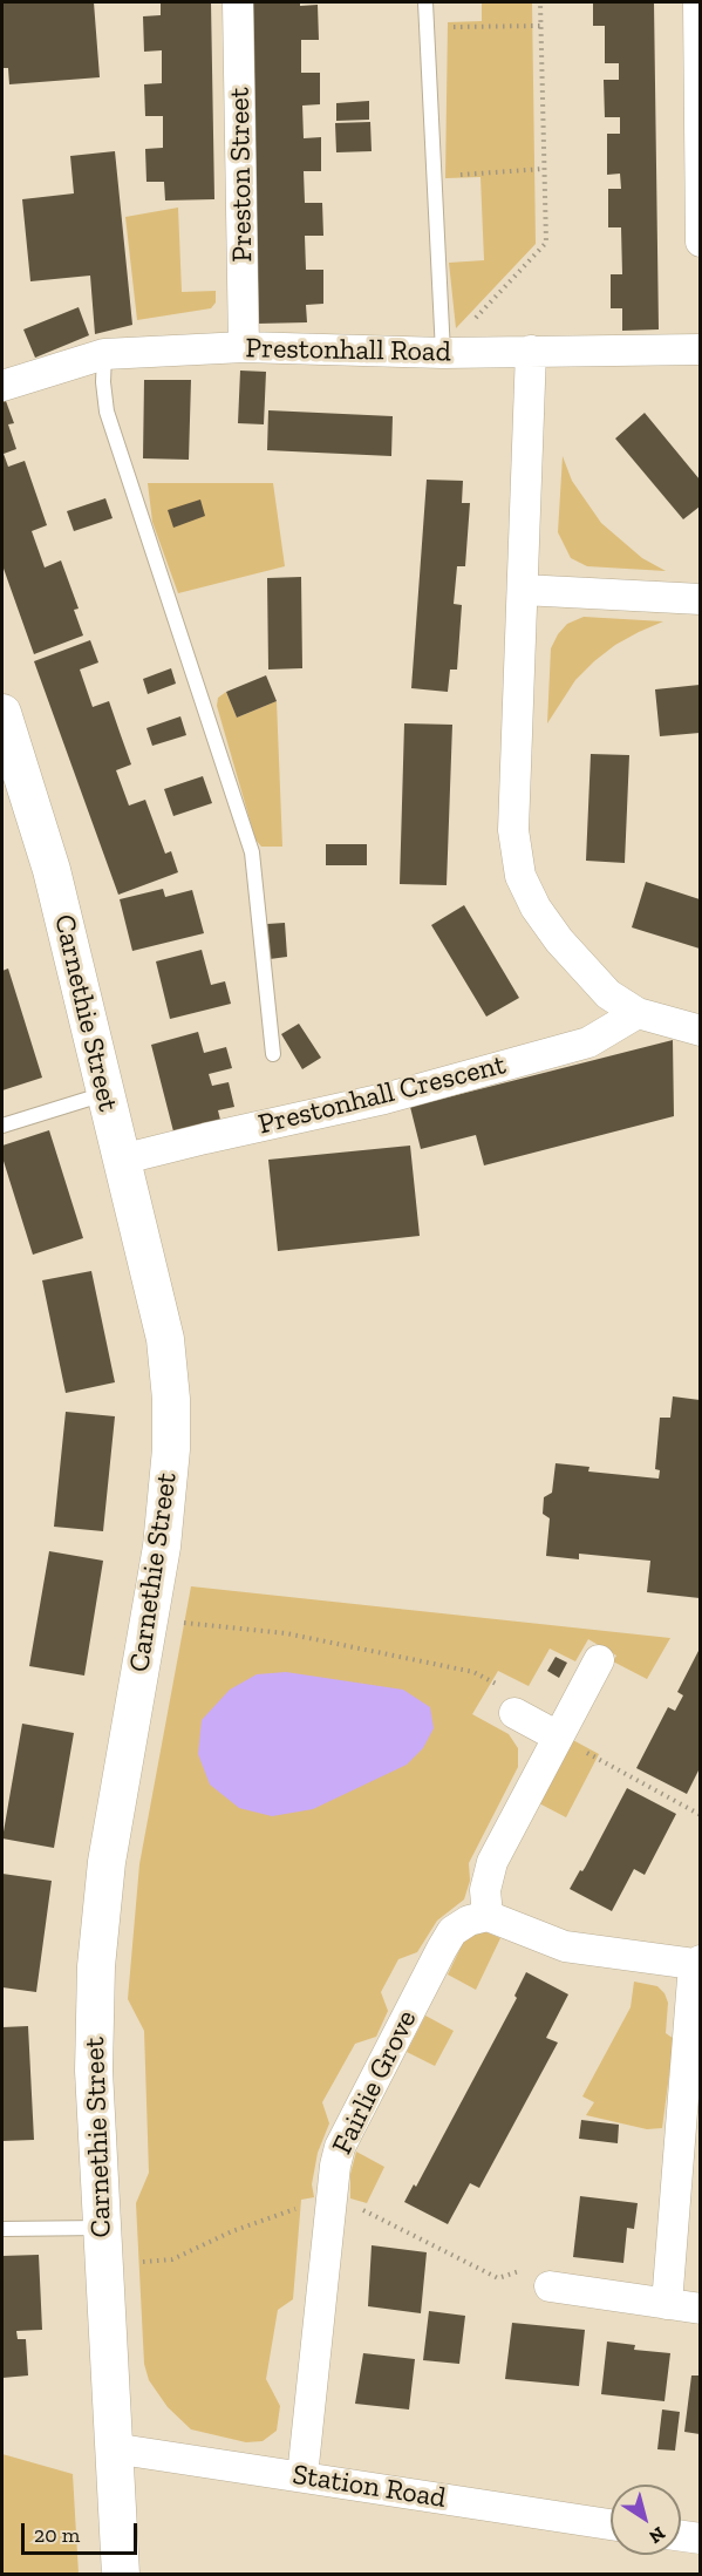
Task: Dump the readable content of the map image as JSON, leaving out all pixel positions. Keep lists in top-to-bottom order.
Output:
{
  "streets": {
    "street": [
      "Preston Street",
      "Prestonhall Road",
      "Carnethie Street",
      "Prestonhall Crescent",
      "Fairlie Grove",
      "Station Road"
    ]
  },
  "crossings": [
    ["Preston Street", "Prestonhall Road"],
    ["Carnethie Street", "Prestonhall Crescent"],
    ["Carnethie Street", "Station Road"],
    ["Fairlie Grove", "Station Road"]
  ],
  "scale_bar": "20 m",
  "north": "bottom right"
}
